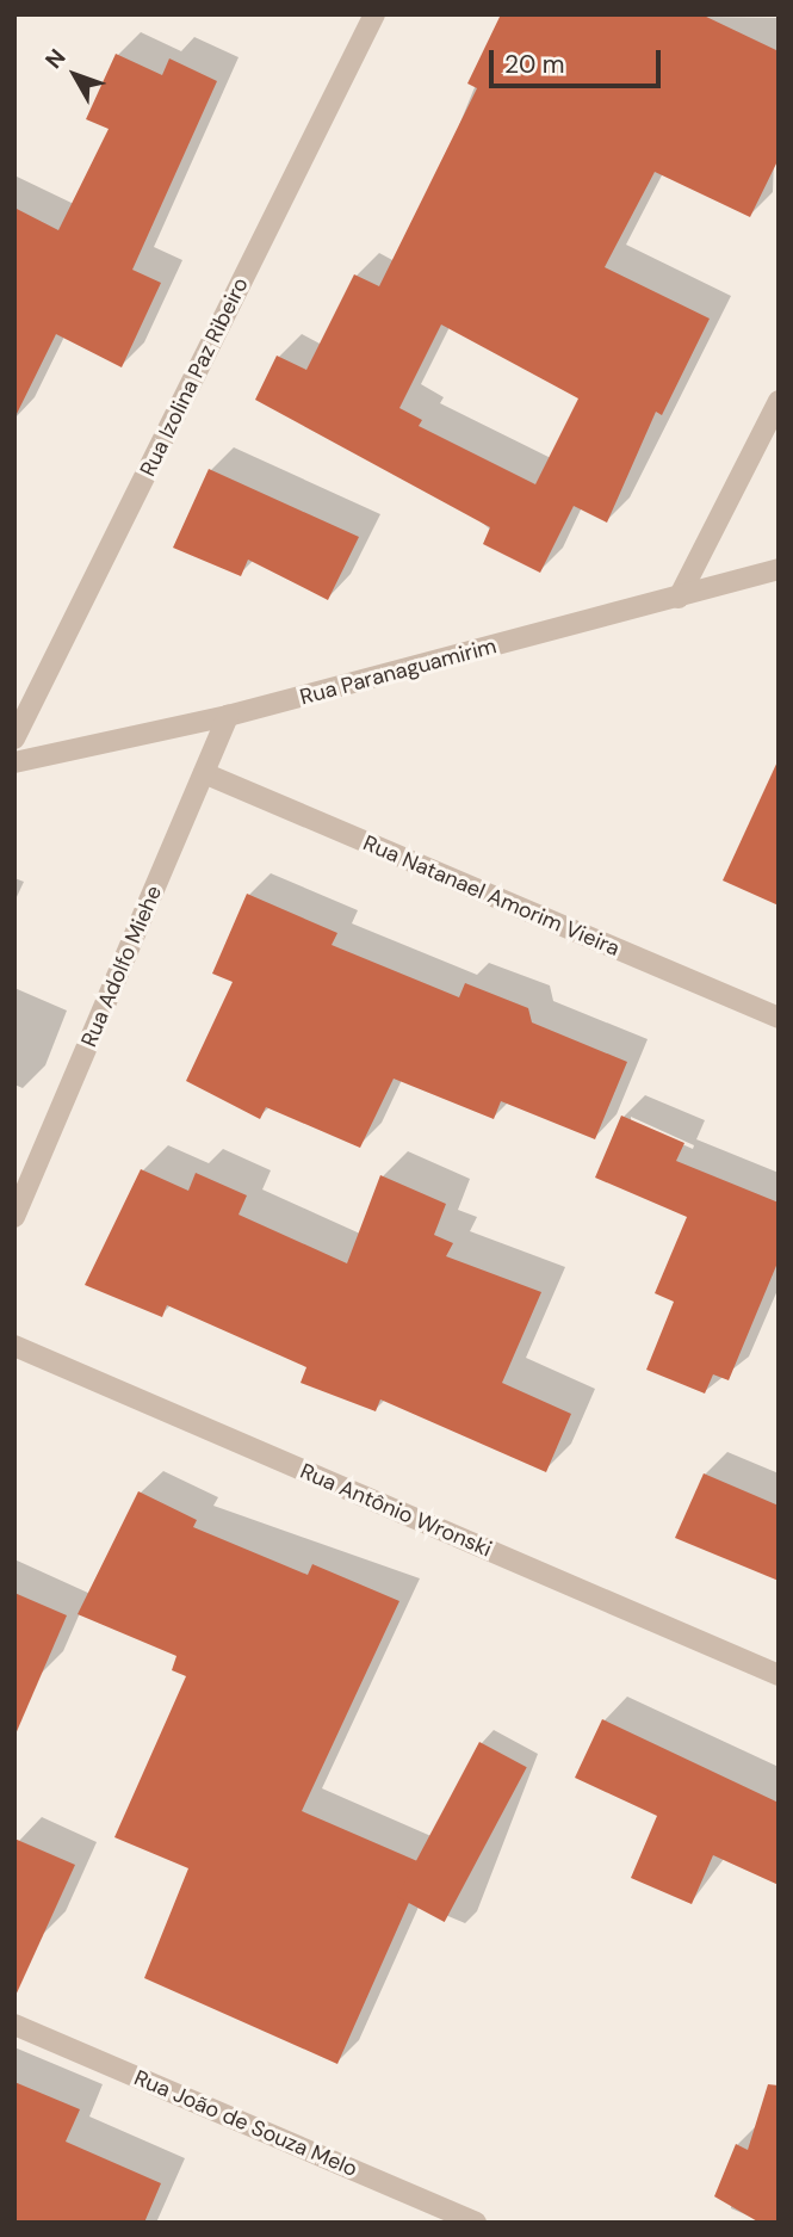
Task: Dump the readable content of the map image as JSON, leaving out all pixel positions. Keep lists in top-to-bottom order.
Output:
{
  "streets": {
    "street": [
      "Rua Izolina Paz Ribeiro",
      "Rua Paranaguamirim",
      "Rua Natanael Amorim Vieira",
      "Rua Adolfo Miehe",
      "Rua Antônio Wronski",
      "Rua João de Souza Melo"
    ]
  },
  "crossings": [
    ["Rua Paranaguamirim", "Rua Adolfo Miehe"],
    ["Rua Natanael Amorim Vieira", "Rua Adolfo Miehe"]
  ],
  "scale_bar": "20 m",
  "north": "top left"
}
